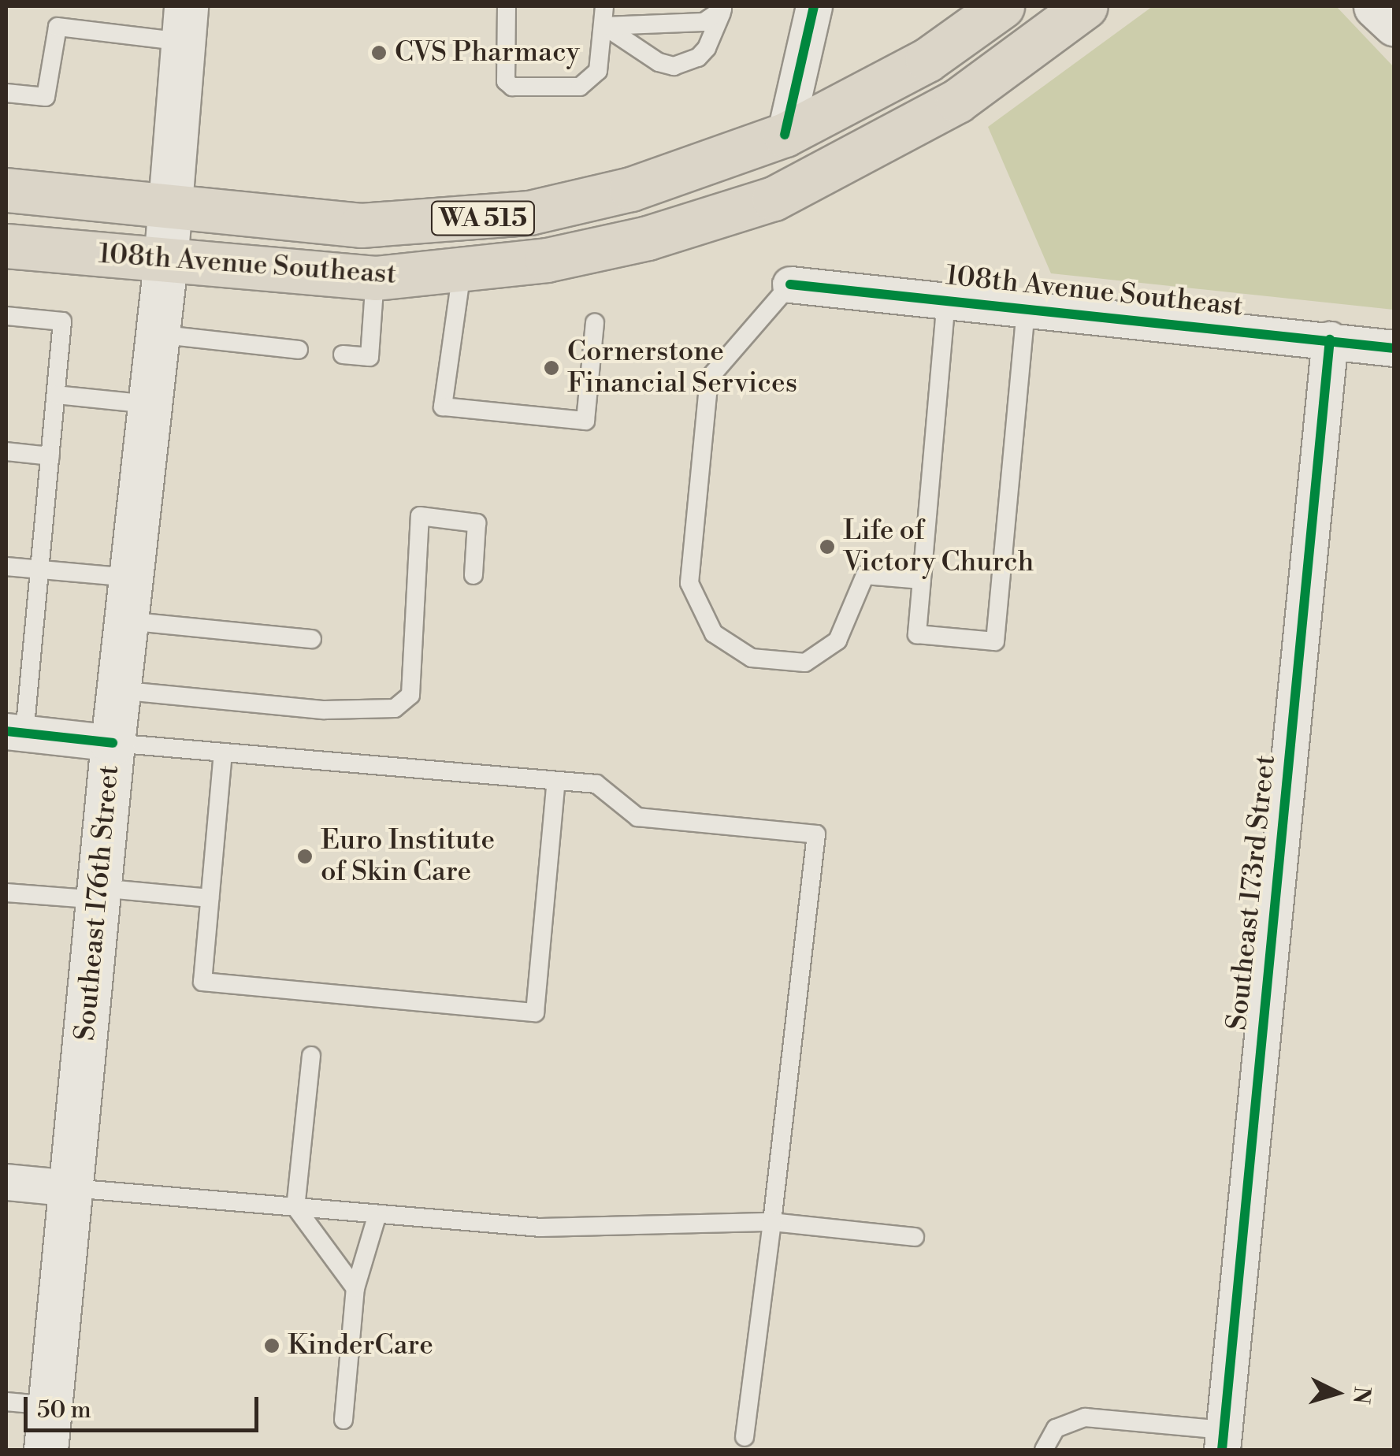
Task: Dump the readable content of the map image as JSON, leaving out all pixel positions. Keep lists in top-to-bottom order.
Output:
{
  "streets": {
    "main road": ["WA 515", "108th Avenue Southeast", "Southeast 176th Street"],
    "street": ["Southeast 173rd Street"]
  },
  "crossings": [
    ["108th Avenue Southeast", "Southeast 173rd Street"],
    ["108th Avenue Southeast", "Southeast 176th Street"]
  ],
  "places": [
    "CVS Pharmacy",
    "Cornerstone Financial Services",
    "Life of Victory Church",
    "Euro Institute of Skin Care",
    "KinderCare"
  ],
  "scale_bar": "50 m",
  "north": "right"
}
